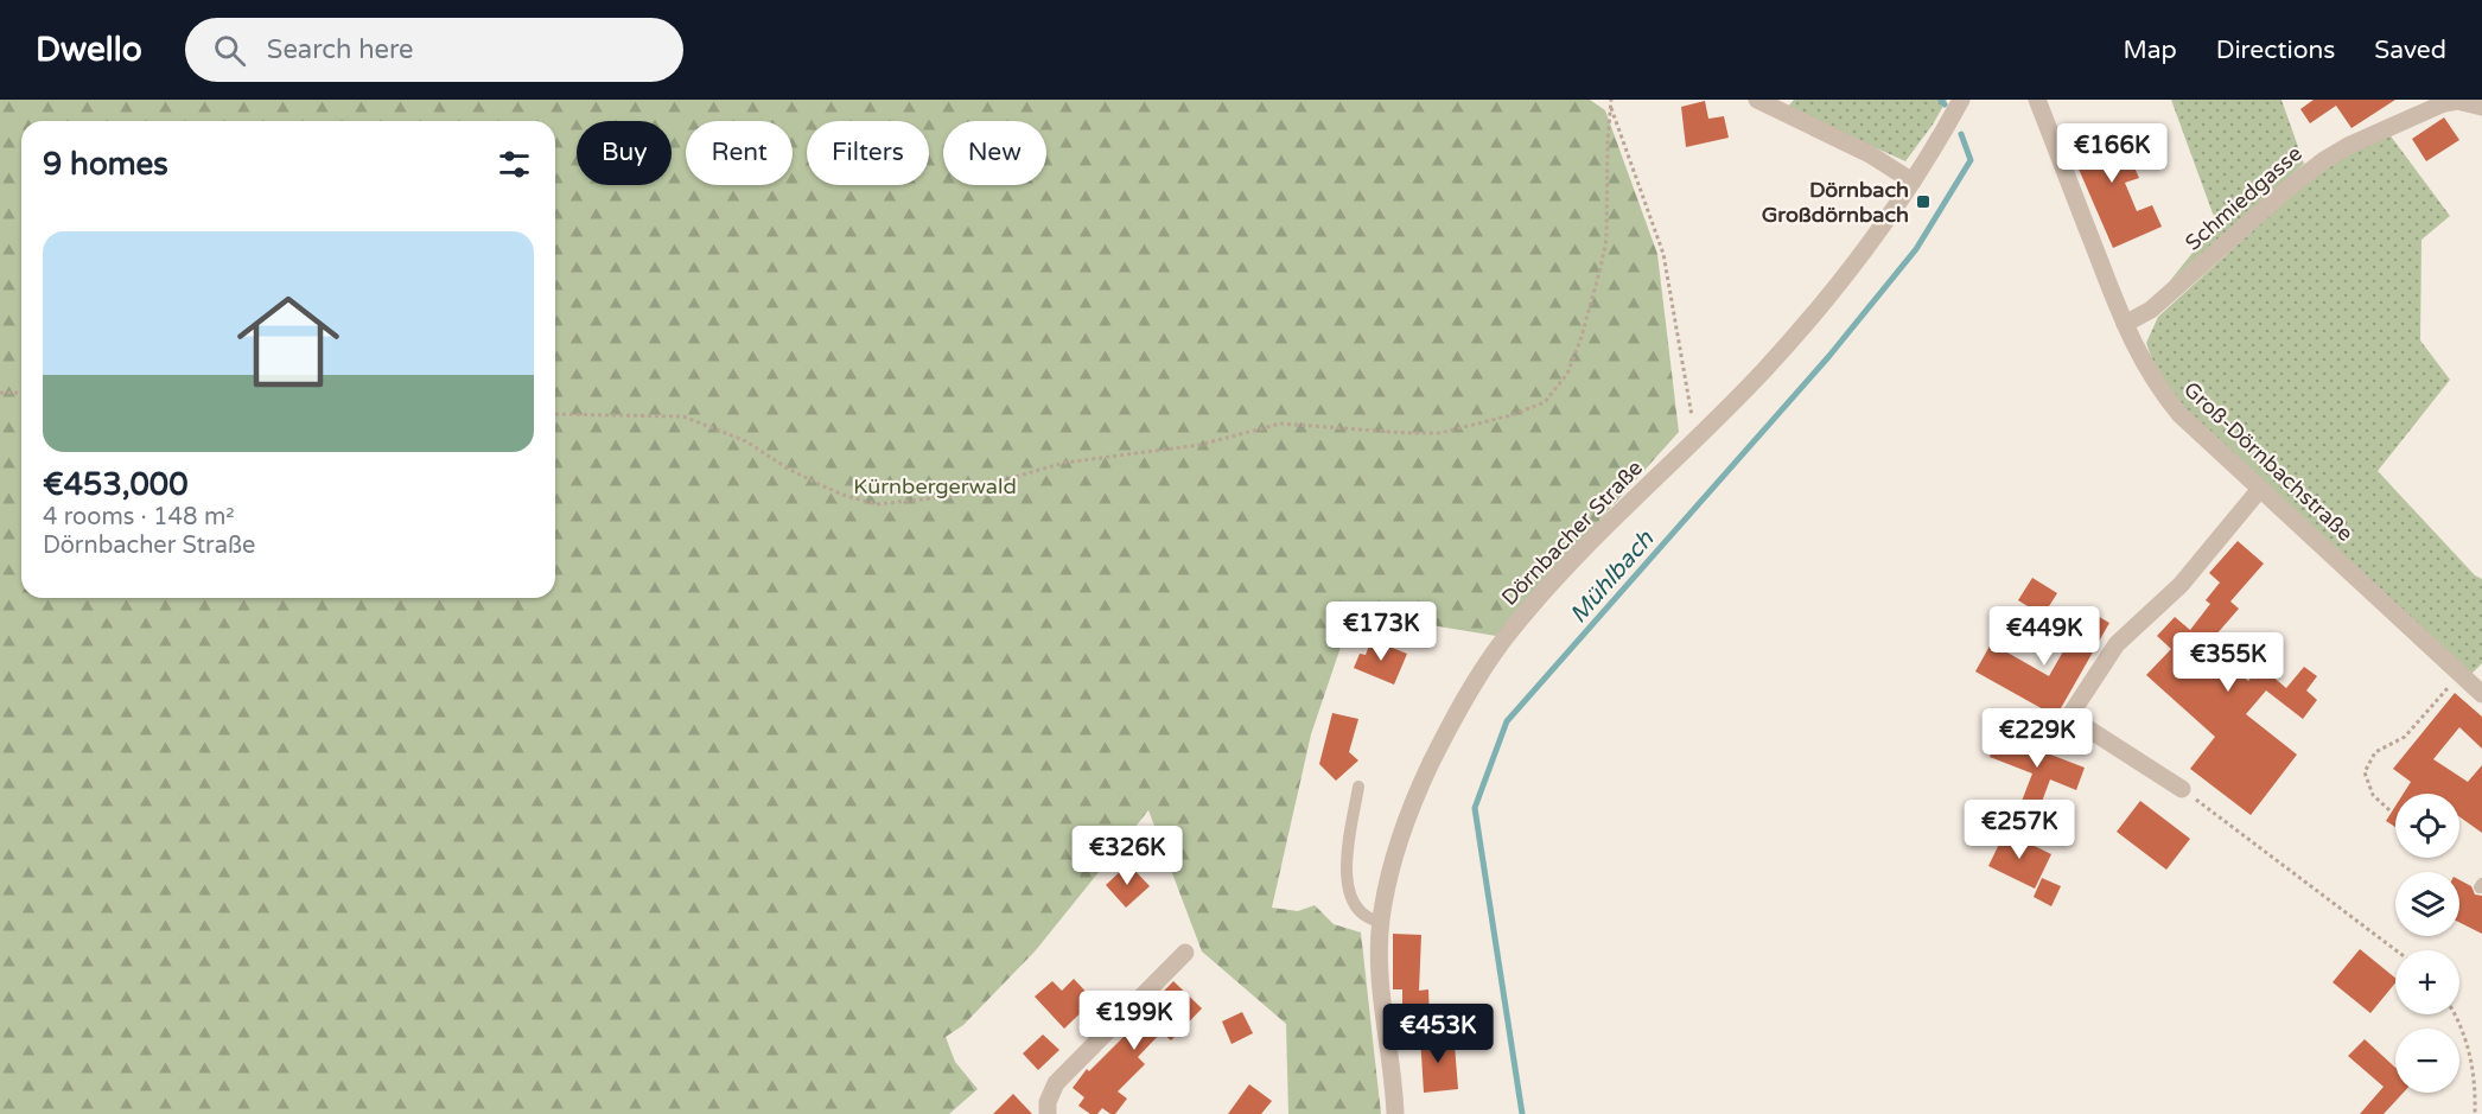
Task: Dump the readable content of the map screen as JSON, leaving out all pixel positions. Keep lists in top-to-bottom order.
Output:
{
  "streets": {
    "street": ["Schmiedgasse", "Groß-Dörnbachstraße", "Dörnbacher Straße"]
  },
  "crossings": [
    ["Schmiedgasse", "Groß-Dörnbachstraße"]
  ],
  "water": ["Mühlbach"],
  "parks": ["Kürnbergerwald"],
  "places": {
    "transit": ["Dörnbach Großdörnbach"]
  },
  "page": {
    "header": "Dwello",
    "search": "Search here",
    "nav": ["Map", "Directions", "Saved"],
    "chip": [
      "Buy",
      "Rent",
      "Filters",
      "New"
    ],
    "heading": "9 homes",
    "price": [
      "€166K",
      "€173K",
      "€449K",
      "€355K",
      "€229K",
      "€257K",
      "€326K",
      "€199K",
      "€453K"
    ],
    "list": [
      {
        "name": "€453,000",
        "note": "4 rooms · 148 m² · Dörnbacher Straße"
      }
    ],
    "map_buttons": ["+", "−"]
  }
}
